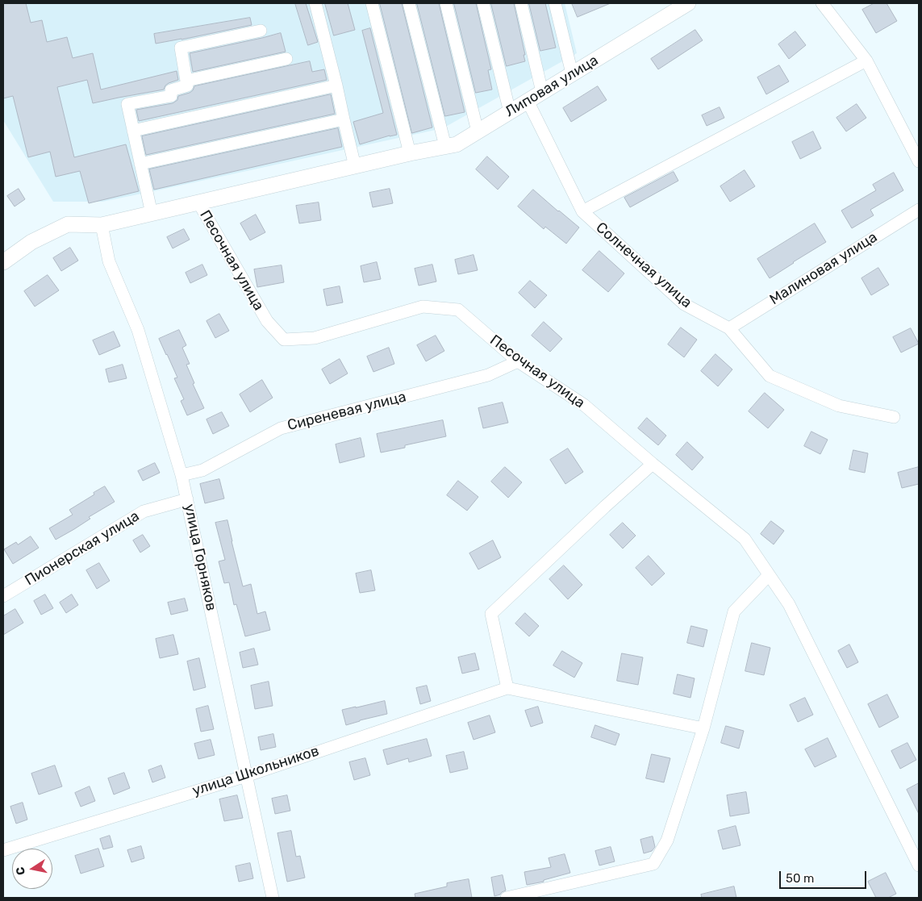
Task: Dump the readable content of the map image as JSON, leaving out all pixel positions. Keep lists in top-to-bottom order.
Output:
{
  "streets": {
    "main road": ["Липовая улица"],
    "street": [
      "Песочная улица",
      "Солнечная улица",
      "Малиновая улица",
      "Сиреневая улица",
      "Пионерская улица",
      "улица Горняков",
      "улица Школьников"
    ]
  },
  "crossings": [
    ["Липовая улица", "Песочная улица"],
    ["Липовая улица", "Солнечная улица"],
    ["Липовая улица", "улица Горняков"],
    ["Песочная улица", "Сиреневая улица"],
    ["Солнечная улица", "Малиновая улица"],
    ["Сиреневая улица", "улица Горняков"],
    ["Пионерская улица", "улица Горняков"],
    ["улица Горняков", "улица Школьников"]
  ],
  "scale_bar": "50 m",
  "north": "left"
}
